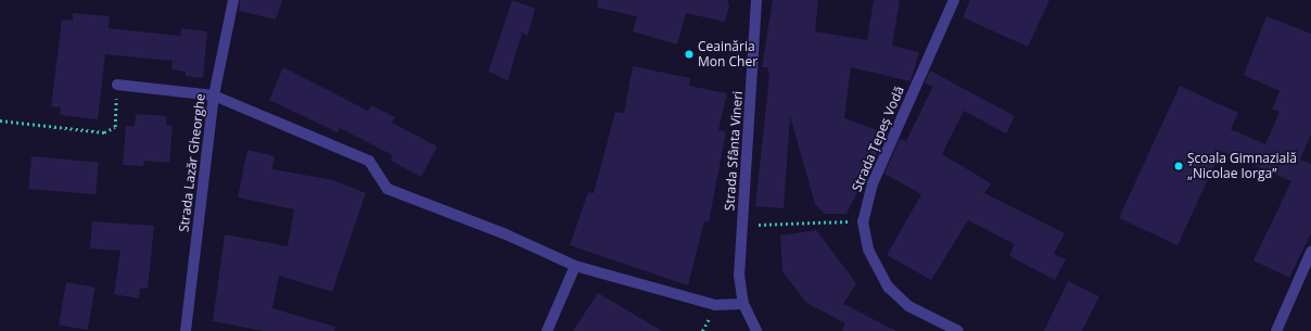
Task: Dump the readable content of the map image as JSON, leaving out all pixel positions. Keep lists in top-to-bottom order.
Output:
{
  "streets": {
    "street": ["Strada Țepeș Vodă", "Strada Sfânta Vineri", "Strada Lazăr Gheorghe"]
  },
  "places": ["Ceainăria Mon Cher", "Școala Gimnazială „Nicolae Iorga”"]
}
